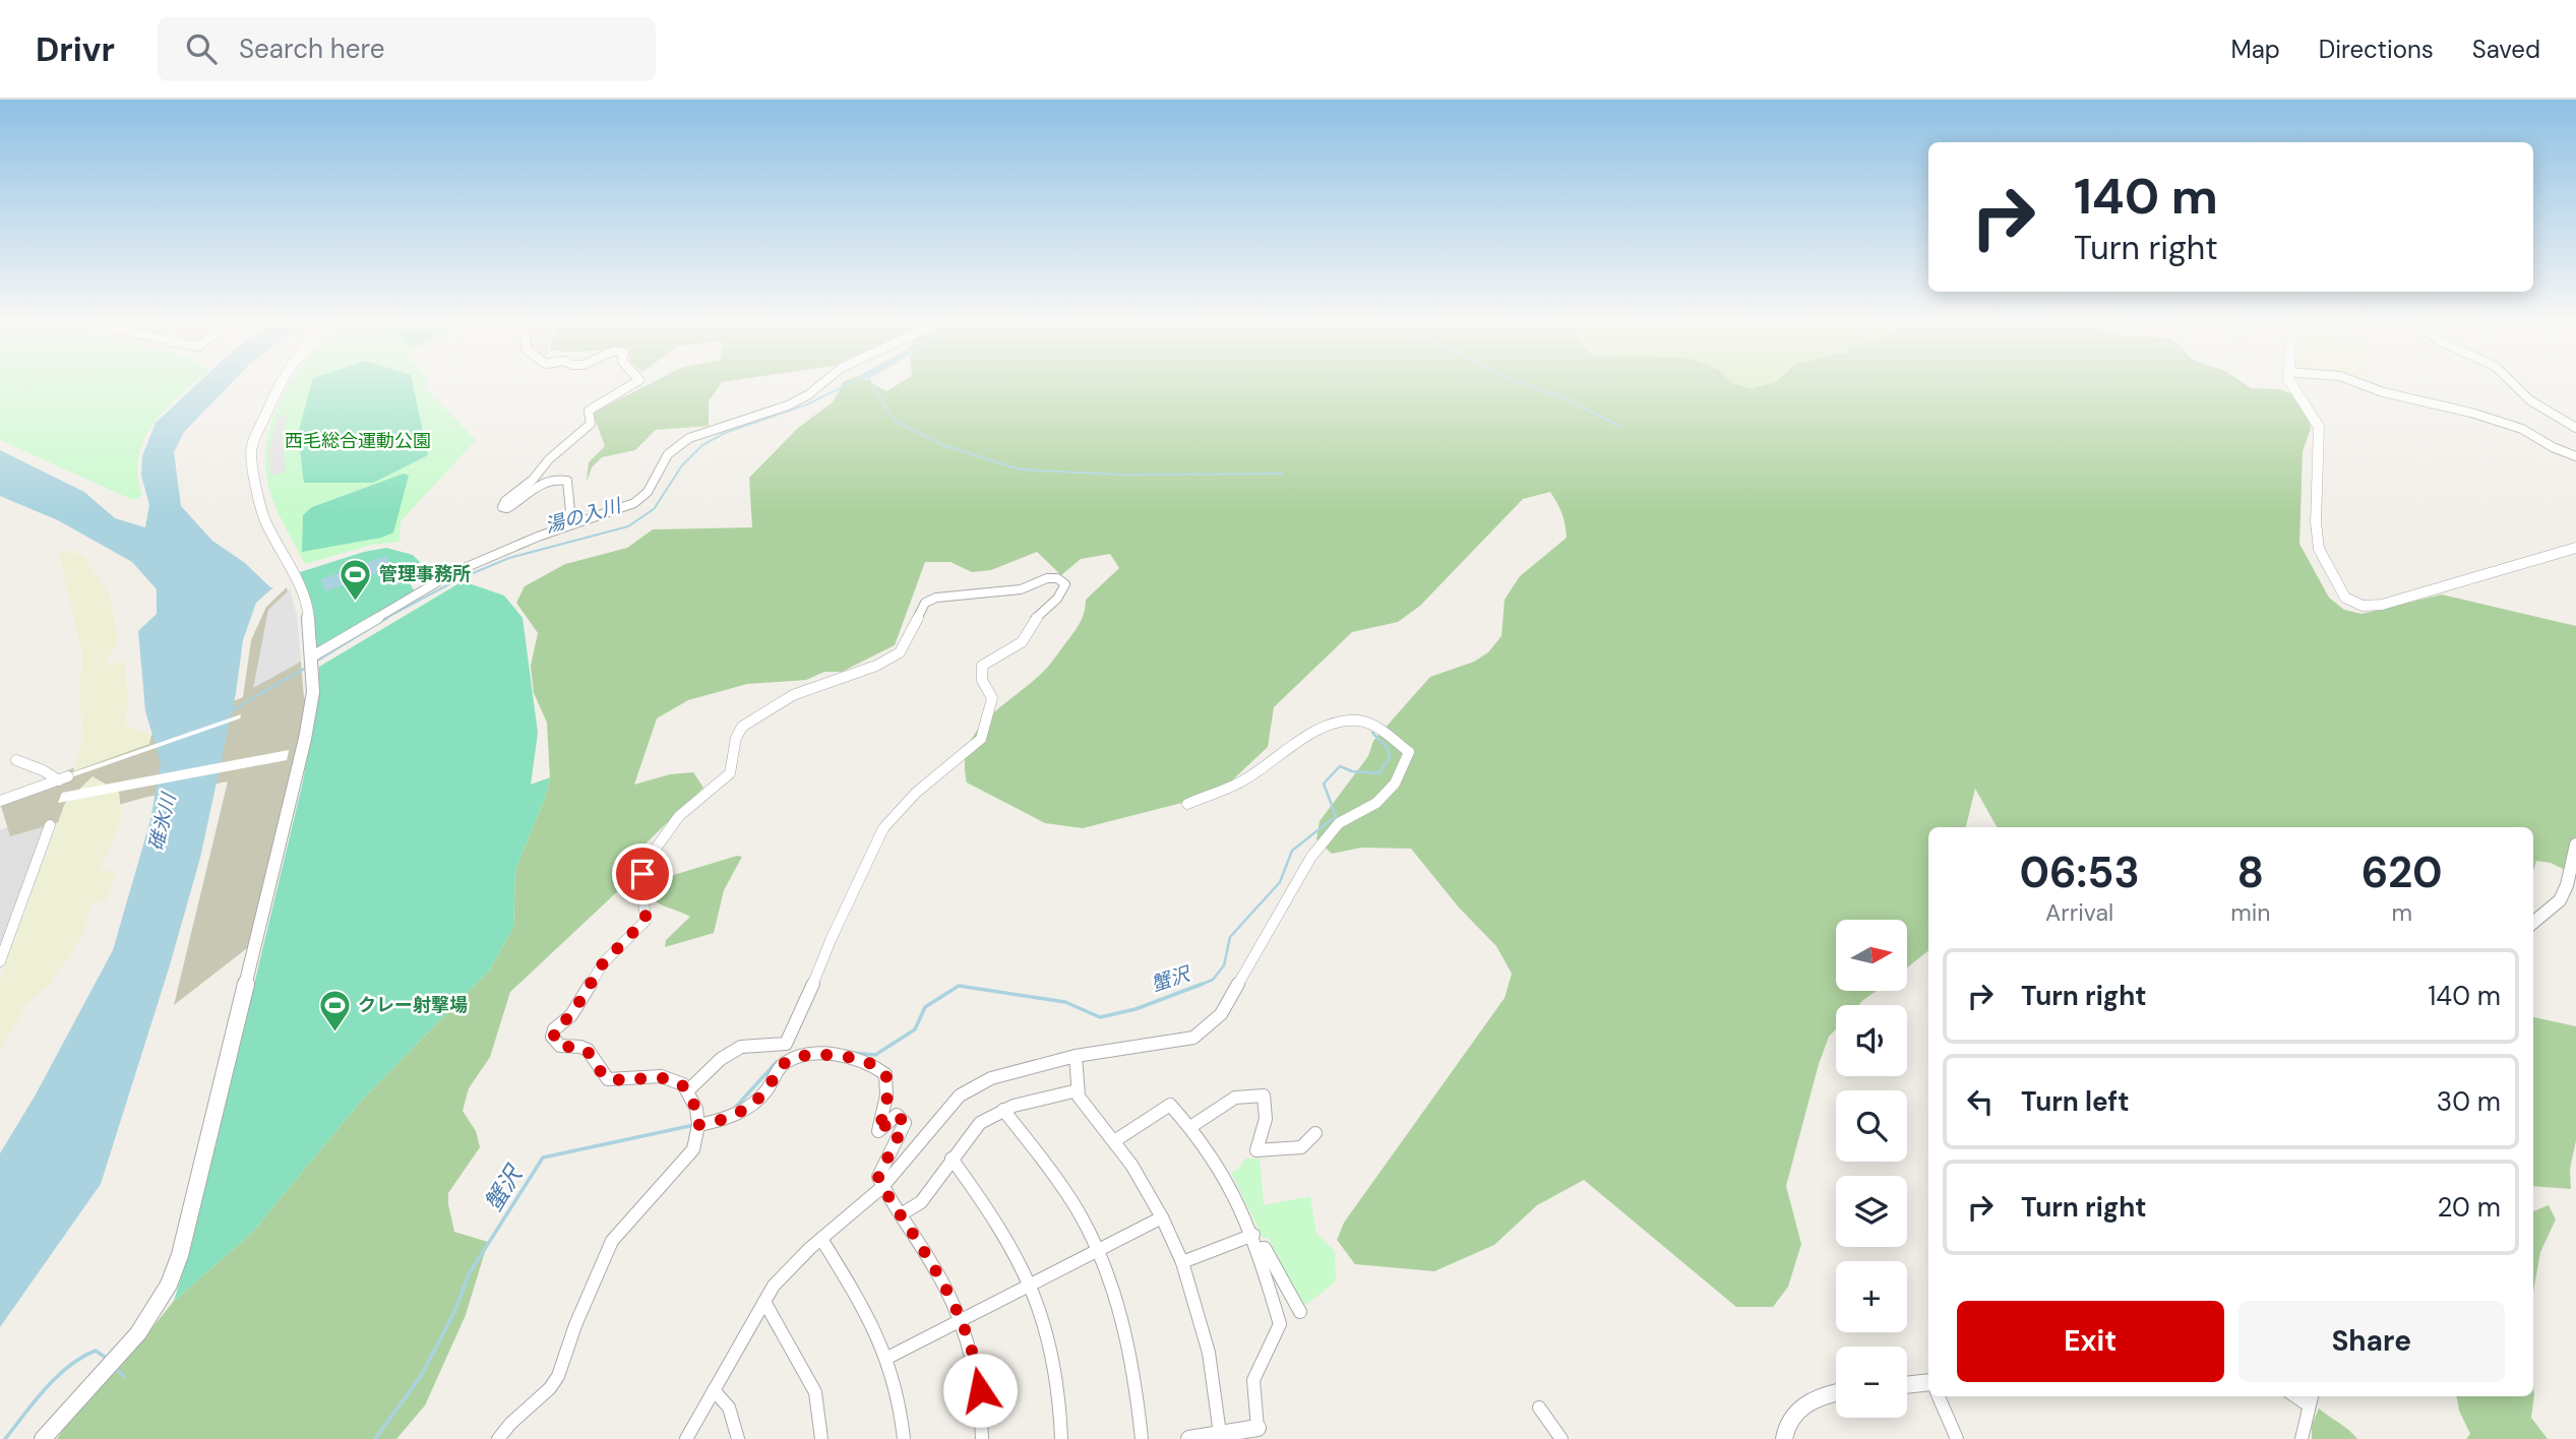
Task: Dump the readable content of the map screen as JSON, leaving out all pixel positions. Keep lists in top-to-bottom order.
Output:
{
  "water": ["湯の入川", "碓氷川", "蟹沢"],
  "parks": ["西毛総合運動公園"],
  "places": {
    "sports": ["管理事務所", "クレー射撃場"]
  },
  "north": "right",
  "page": {
    "header": "Drivr",
    "search": "Search here",
    "nav": ["Map", "Directions", "Saved"],
    "turn": ["140 m", "Turn right"],
    "eta": [
      "06:53",
      "Arrival",
      "8",
      "min",
      "620",
      "m"
    ],
    "map_buttons": ["+", "−"],
    "list": [
      {
        "name": "Turn right",
        "value": "140 m"
      },
      {
        "name": "Turn left",
        "value": "30 m"
      },
      {
        "name": "Turn right",
        "value": "20 m"
      }
    ],
    "buttons": ["Exit", "Share"]
  }
}
